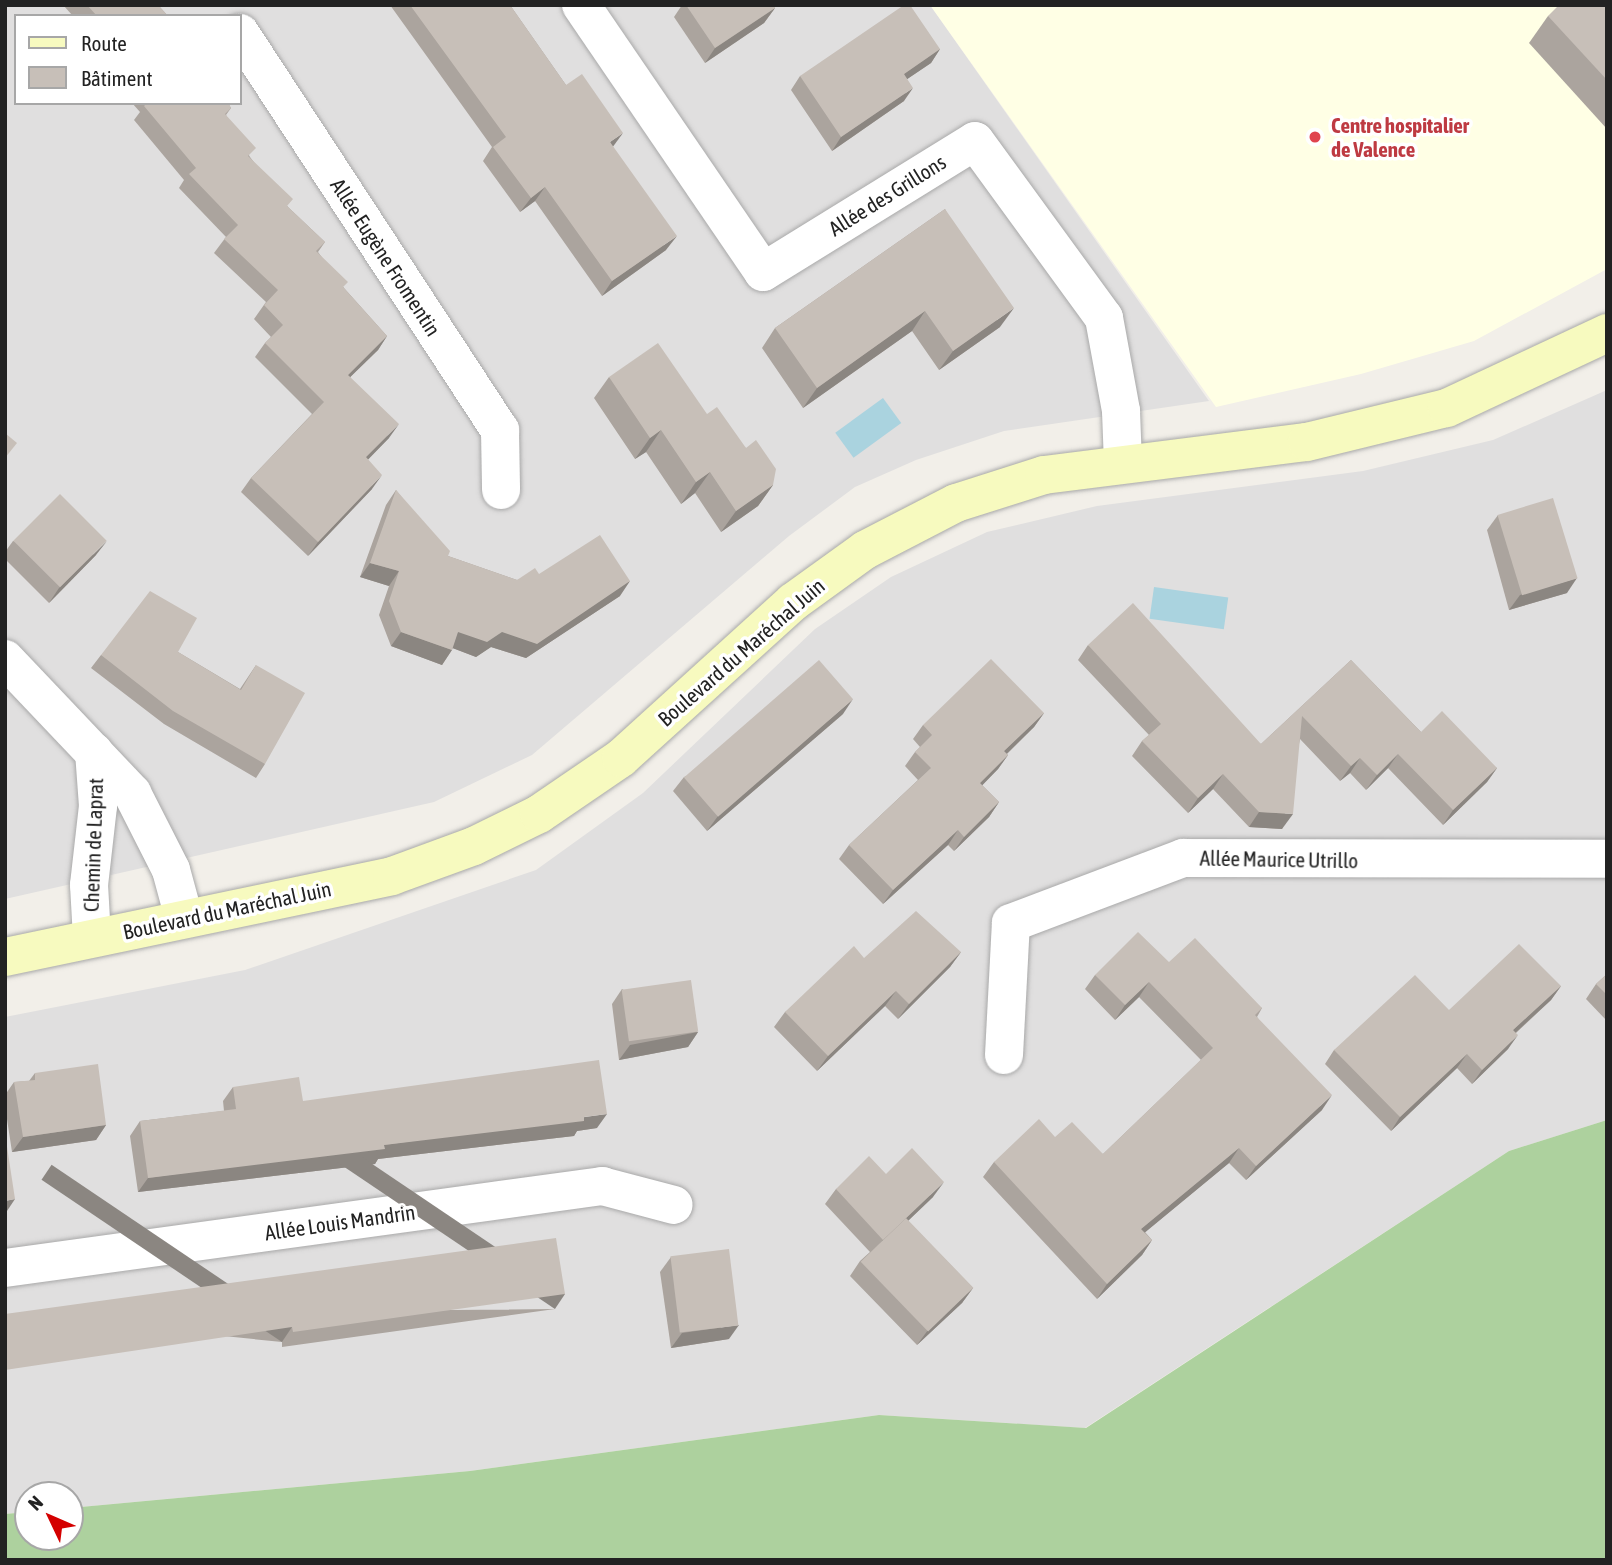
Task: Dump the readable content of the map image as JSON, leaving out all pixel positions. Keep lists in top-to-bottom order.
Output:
{
  "streets": {
    "main road": ["Boulevard du Maréchal Juin"],
    "street": [
      "Allée des Grillons",
      "Allée Eugène Fromentin",
      "Chemin de Laprat",
      "Allée Maurice Utrillo",
      "Allée Louis Mandrin"
    ]
  },
  "crossings": [
    ["Allée des Grillons", "Boulevard du Maréchal Juin"],
    ["Boulevard du Maréchal Juin", "Chemin de Laprat"]
  ],
  "places": ["Centre hospitalier de Valence"],
  "legend": ["Route", "Bâtiment"],
  "north": "top left"
}
